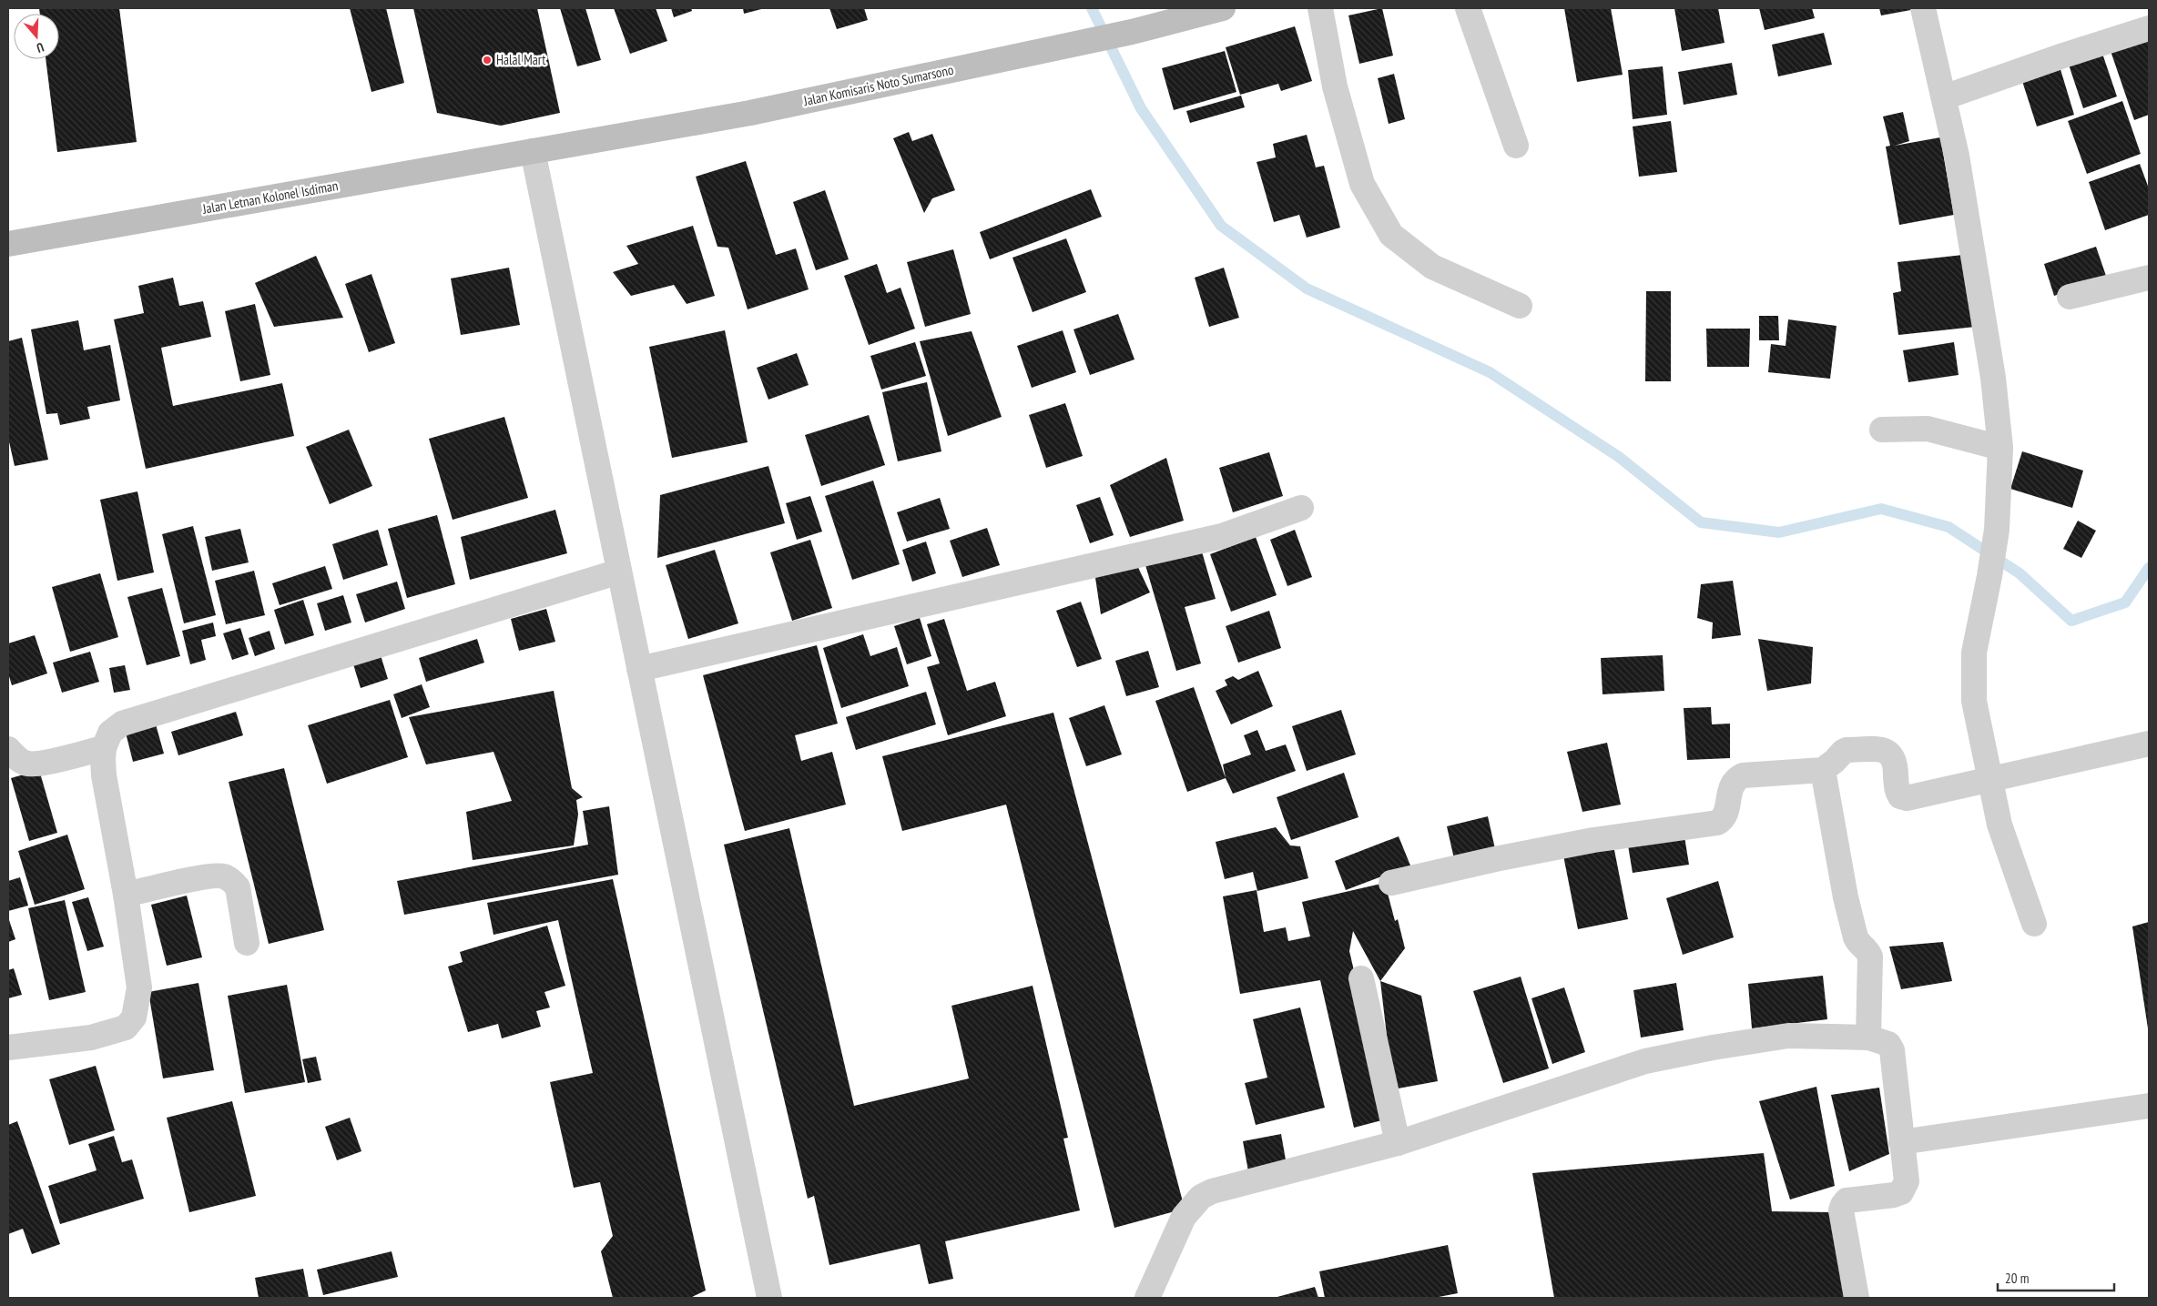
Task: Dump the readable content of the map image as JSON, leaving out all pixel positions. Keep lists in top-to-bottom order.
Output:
{
  "streets": {
    "street": ["Jalan Komisaris Noto Sumarsono", "Jalan Letnan Kolonel Isdiman"]
  },
  "crossings": [
    ["Jalan Komisaris Noto Sumarsono", "Jalan Letnan Kolonel Isdiman"]
  ],
  "places": ["Halal Mart"],
  "scale_bar": "20 m",
  "north": "bottom"
}
